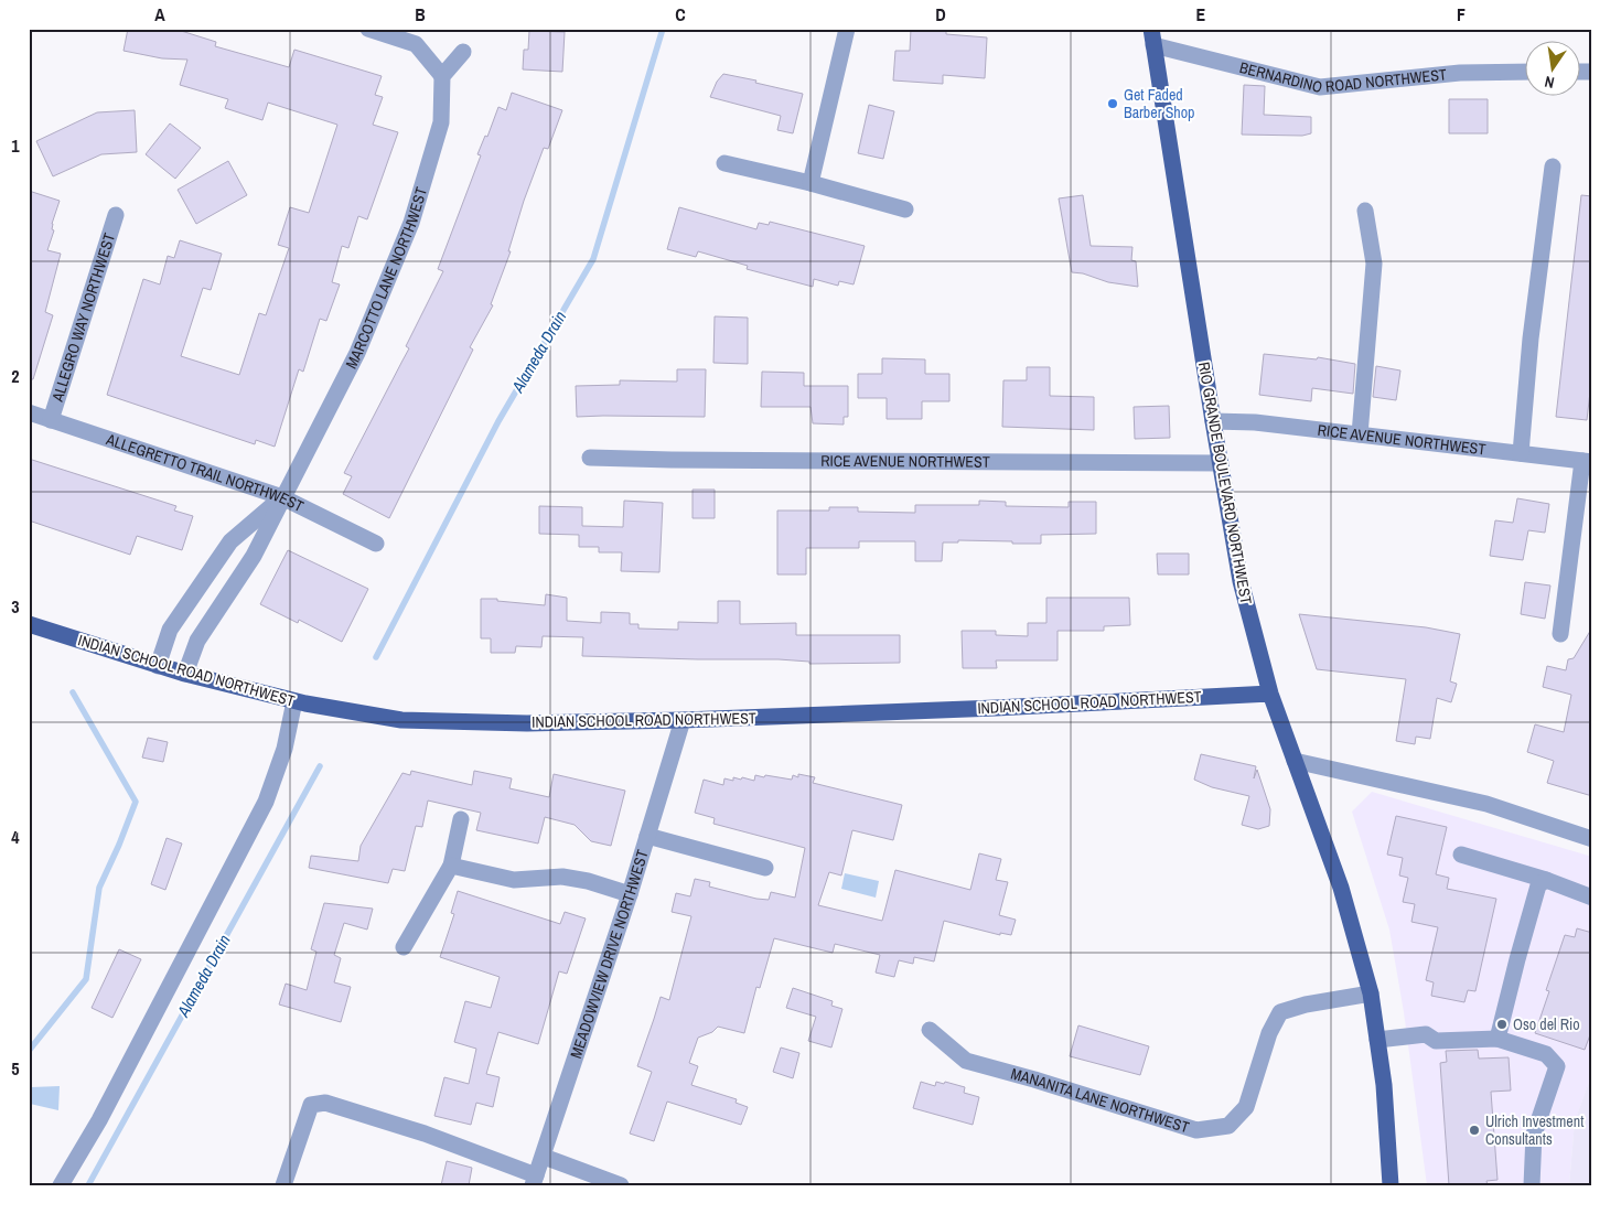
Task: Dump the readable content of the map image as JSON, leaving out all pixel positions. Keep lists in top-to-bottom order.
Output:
{
  "streets": {
    "main road": ["RIO GRANDE BOULEVARD NORTHWEST", "INDIAN SCHOOL ROAD NORTHWEST"],
    "street": [
      "BERNARDINO ROAD NORTHWEST",
      "MARCOTTO LANE NORTHWEST",
      "ALLEGRO WAY NORTHWEST",
      "RICE AVENUE NORTHWEST",
      "ALLEGRETTO TRAIL NORTHWEST",
      "MEADOWVIEW DRIVE NORTHWEST",
      "MANANITA LANE NORTHWEST"
    ]
  },
  "crossings": [
    ["BERNARDINO ROAD NORTHWEST", "RIO GRANDE BOULEVARD NORTHWEST"],
    ["MARCOTTO LANE NORTHWEST", "ALLEGRETTO TRAIL NORTHWEST"],
    ["MARCOTTO LANE NORTHWEST", "INDIAN SCHOOL ROAD NORTHWEST"],
    ["ALLEGRO WAY NORTHWEST", "ALLEGRETTO TRAIL NORTHWEST"],
    ["RICE AVENUE NORTHWEST", "RIO GRANDE BOULEVARD NORTHWEST"],
    ["RIO GRANDE BOULEVARD NORTHWEST", "INDIAN SCHOOL ROAD NORTHWEST"],
    ["RIO GRANDE BOULEVARD NORTHWEST", "MANANITA LANE NORTHWEST"],
    ["INDIAN SCHOOL ROAD NORTHWEST", "MEADOWVIEW DRIVE NORTHWEST"]
  ],
  "water": ["Alameda Drain"],
  "places": ["Get Faded Barber Shop", "Oso del Rio", "Ulrich Investment Consultants"],
  "north": "bottom",
  "grid": {
    "columns": [
      "A",
      "B",
      "C",
      "D",
      "E",
      "F"
    ],
    "rows": [
      "1",
      "2",
      "3",
      "4",
      "5"
    ]
  }
}
